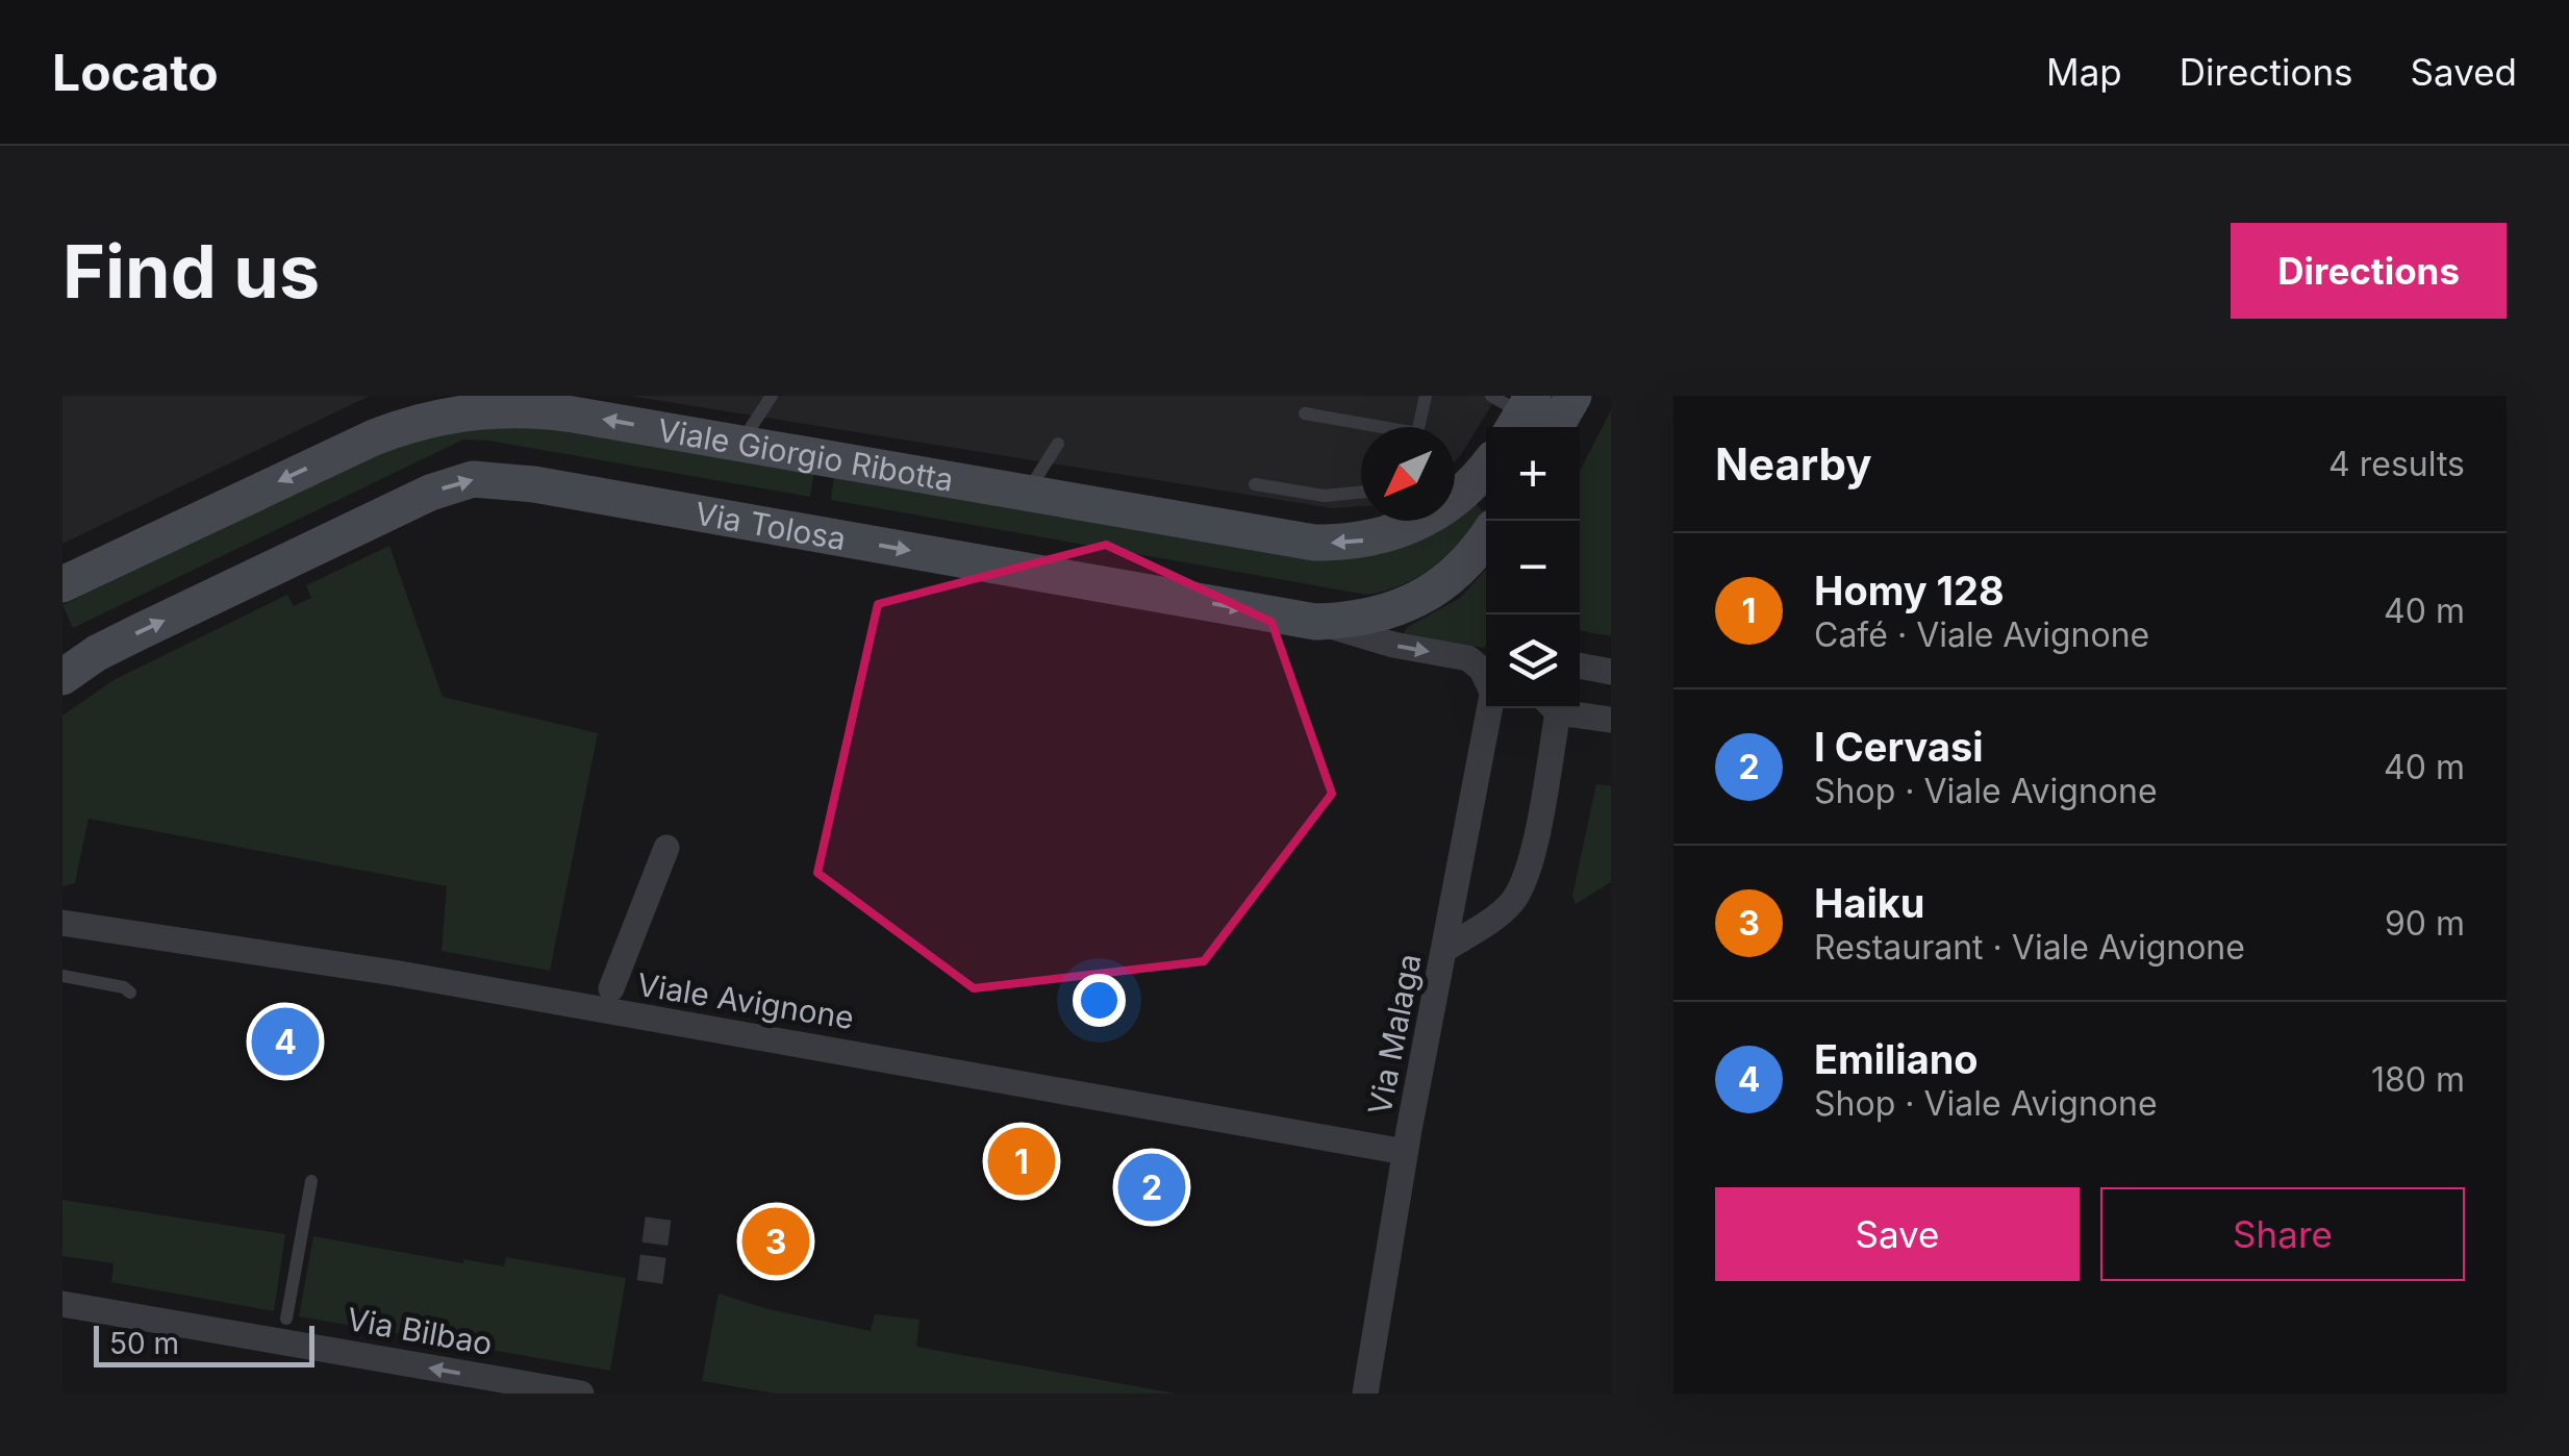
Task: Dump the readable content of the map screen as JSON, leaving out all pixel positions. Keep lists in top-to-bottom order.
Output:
{
  "streets": {
    "street": [
      "Viale Giorgio Ribotta",
      "Via Tolosa",
      "Viale Avignone",
      "Via Malaga",
      "Via Bilbao"
    ]
  },
  "crossings": [
    ["Viale Avignone", "Via Malaga"]
  ],
  "one_way": ["Viale Giorgio Ribotta", "Via Tolosa", "Via Bilbao"],
  "scale_bar": "50 m",
  "north": "bottom left",
  "page": {
    "header": "Locato",
    "nav": ["Map", "Directions", "Saved"],
    "buttons": [
      "Directions",
      ["Save", "Share"]
    ],
    "title": "Find us",
    "heading": ["Nearby", "4 results"],
    "map_buttons": ["+", "−"],
    "list": [
      {
        "mark": "1",
        "name": "Homy 128",
        "note": "Café · Viale Avignone",
        "value": "40 m"
      },
      {
        "mark": "2",
        "name": "I Cervasi",
        "note": "Shop · Viale Avignone",
        "value": "40 m"
      },
      {
        "mark": "3",
        "name": "Haiku",
        "note": "Restaurant · Viale Avignone",
        "value": "90 m"
      },
      {
        "mark": "4",
        "name": "Emiliano",
        "note": "Shop · Viale Avignone",
        "value": "180 m"
      }
    ],
    "pins": [
      "4",
      "1",
      "2",
      "3"
    ],
    "scale": "50 m"
  }
}
